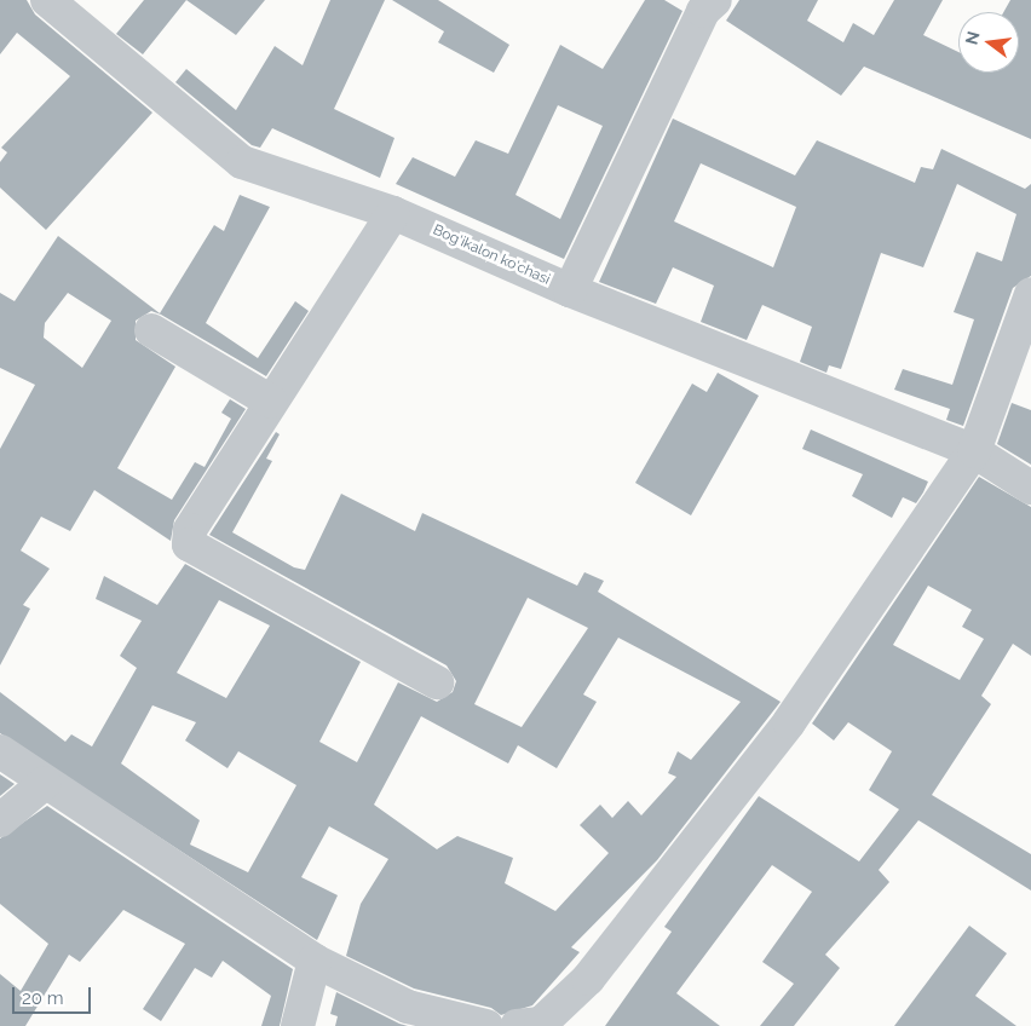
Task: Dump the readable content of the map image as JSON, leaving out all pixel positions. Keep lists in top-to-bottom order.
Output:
{
  "streets": {
    "street": ["Bog'ikalon ko'chasi"]
  },
  "scale_bar": "20 m",
  "north": "left"
}
